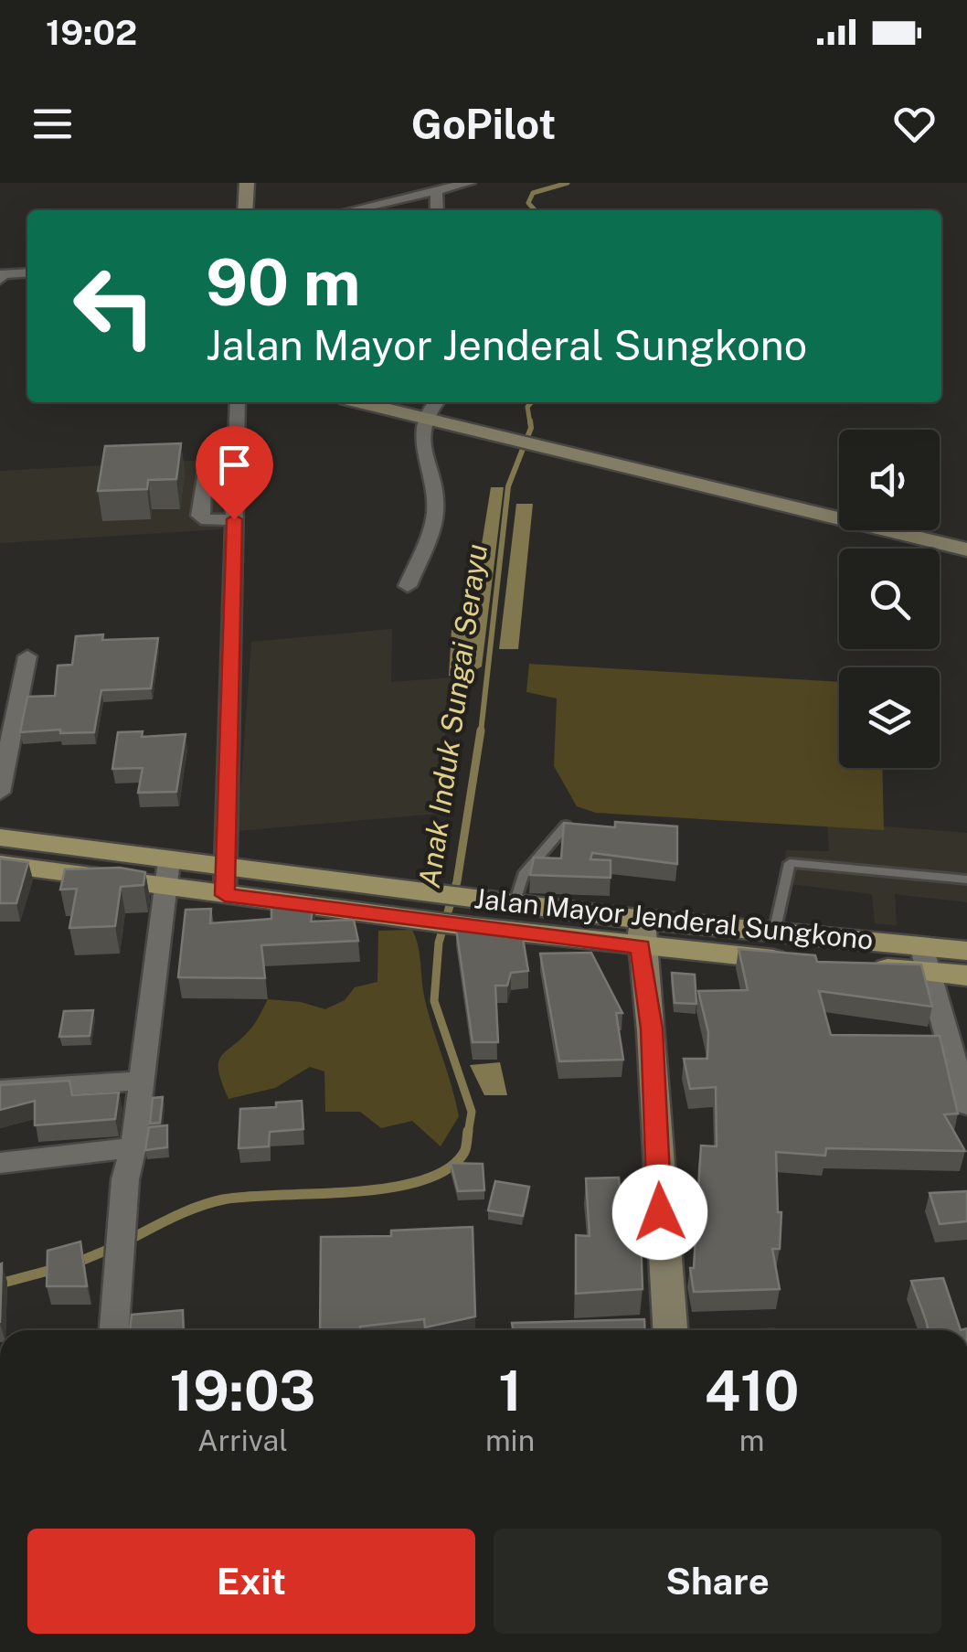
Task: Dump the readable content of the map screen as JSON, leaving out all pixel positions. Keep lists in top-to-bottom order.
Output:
{
  "streets": {
    "main road": ["Jalan Mayor Jenderal Sungkono"]
  },
  "water": ["Anak Induk Sungai Serayu"],
  "page": {
    "status": "19:02",
    "header": "GoPilot",
    "turn": ["90 m", "Jalan Mayor Jenderal Sungkono"],
    "eta": [
      "19:03",
      "Arrival",
      "1",
      "min",
      "410",
      "m"
    ],
    "buttons": ["Exit", "Share"]
  }
}
